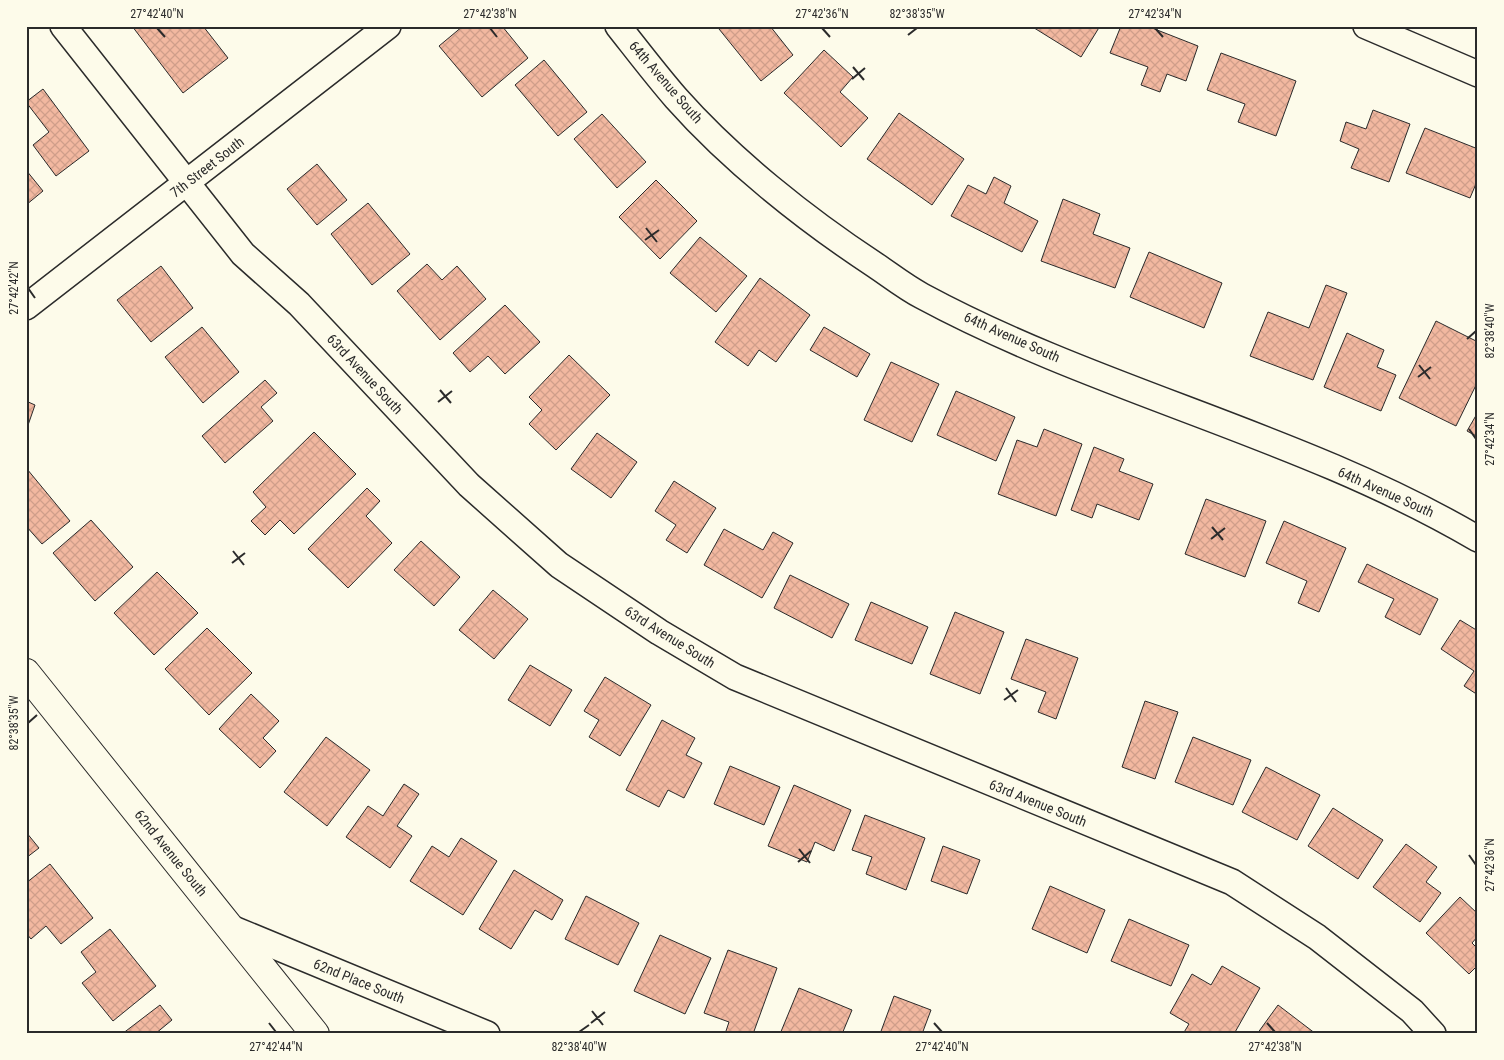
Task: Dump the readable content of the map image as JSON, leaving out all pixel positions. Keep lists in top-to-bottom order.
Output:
{
  "streets": {
    "street": [
      "64th Avenue South",
      "7th Street South",
      "63rd Avenue South",
      "62nd Avenue South",
      "62nd Place South"
    ]
  },
  "crossings": [
    ["7th Street South", "63rd Avenue South"],
    ["62nd Avenue South", "62nd Place South"]
  ],
  "coordinates": [
    "27°42'40\"N",
    "27°42'38\"N",
    "27°42'36\"N",
    "82°38'35\"W",
    "27°42'34\"N",
    "27°42'42\"N",
    "82°38'40\"W",
    "27°42'44\"N"
  ]
}
